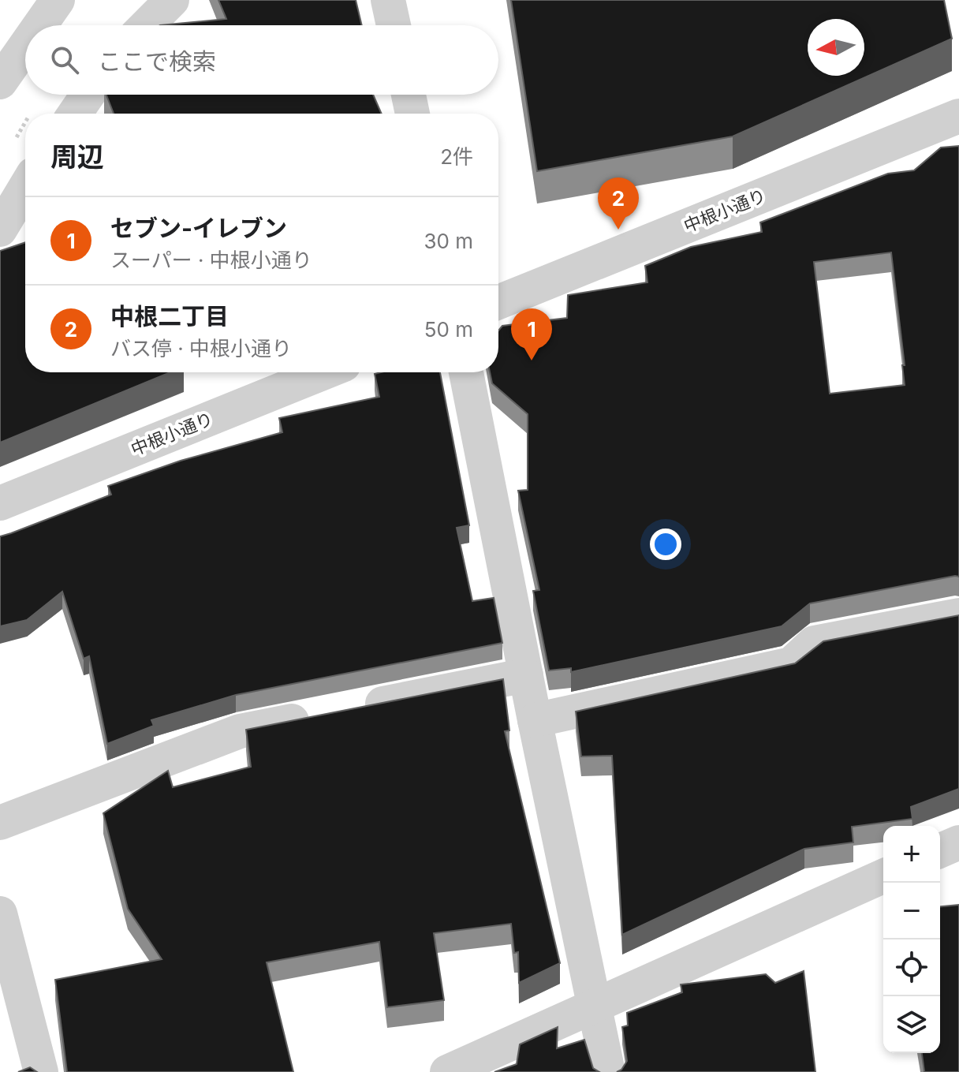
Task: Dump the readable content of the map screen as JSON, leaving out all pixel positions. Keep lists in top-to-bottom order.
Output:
{
  "streets": {
    "street": ["中根小通り"]
  },
  "north": "left",
  "page": {
    "search": "ここで検索",
    "heading": ["周辺", "2件"],
    "pins": ["2", "1"],
    "list": [
      {
        "mark": "1",
        "name": "セブン-イレブン",
        "note": "スーパー · 中根小通り",
        "value": "30 m"
      },
      {
        "mark": "2",
        "name": "中根二丁目",
        "note": "バス停 · 中根小通り",
        "value": "50 m"
      }
    ],
    "map_buttons": ["+", "−"]
  }
}
